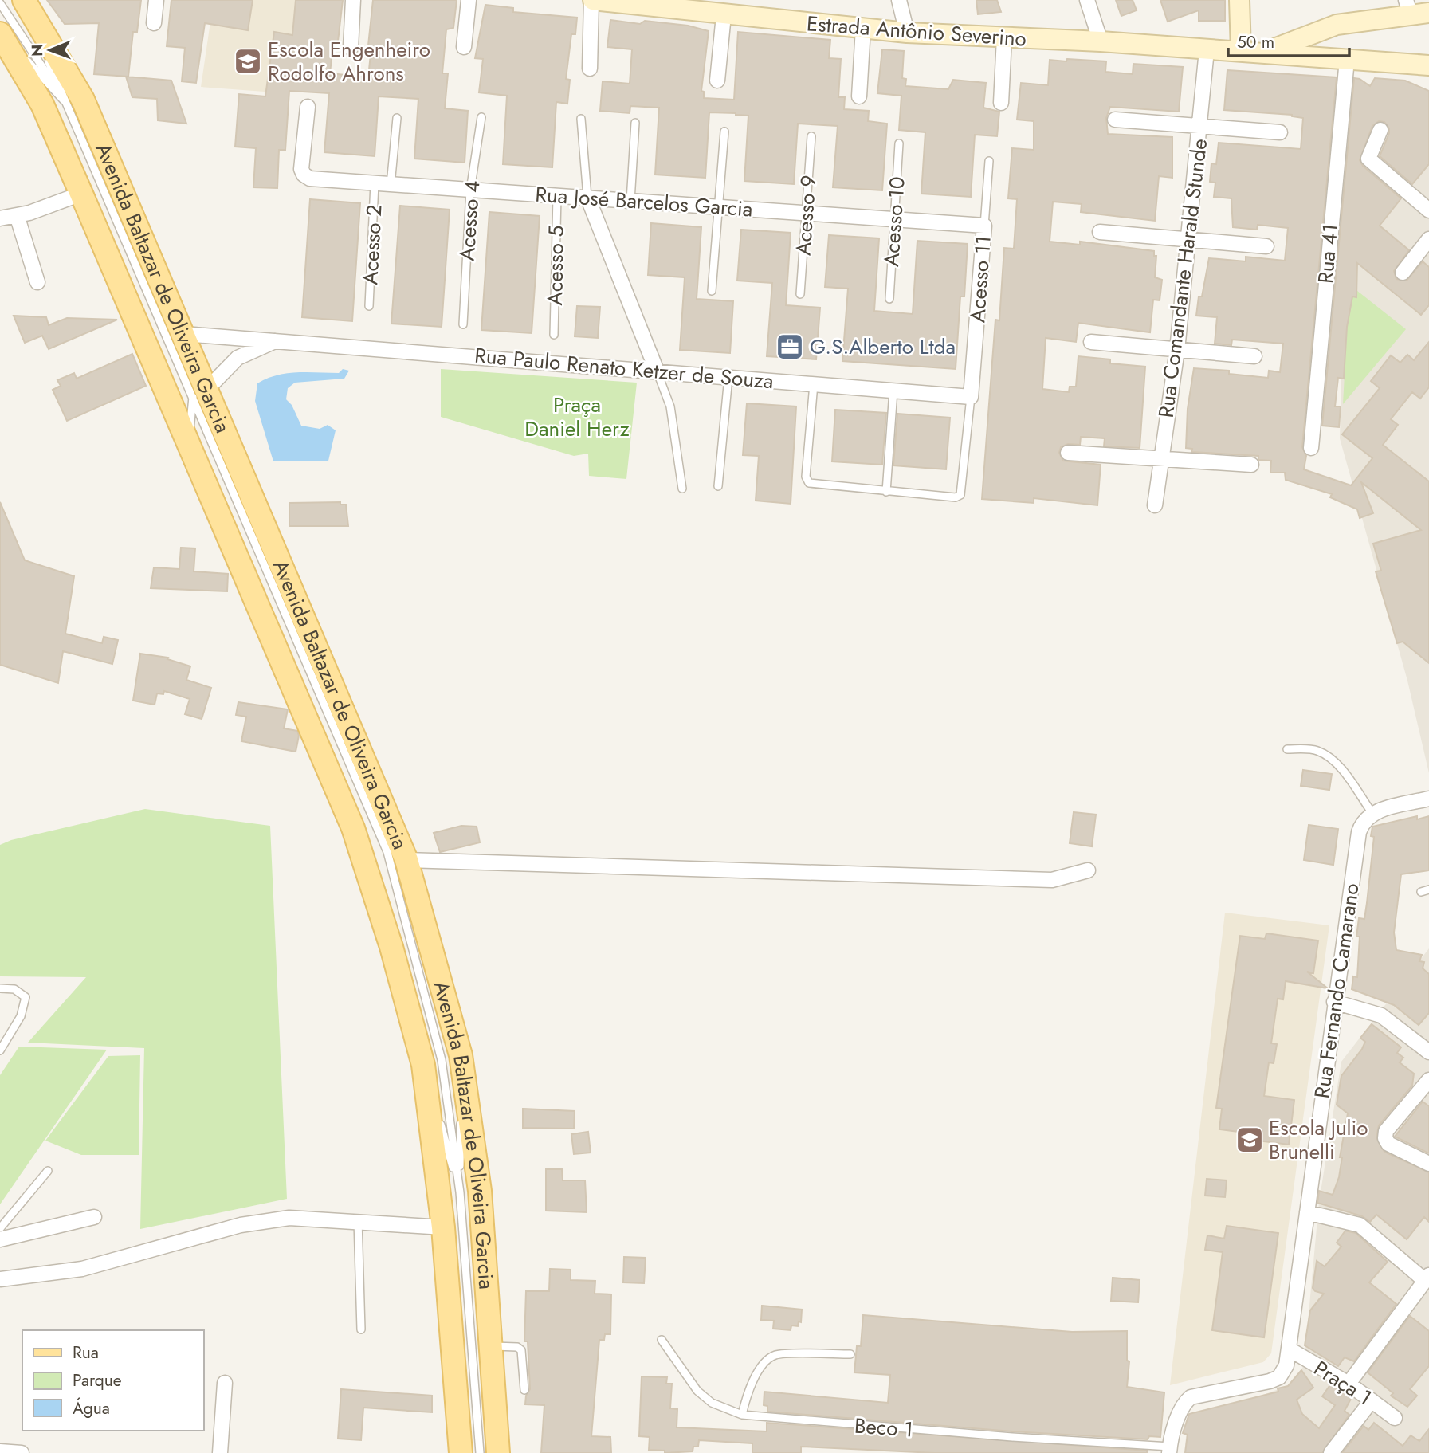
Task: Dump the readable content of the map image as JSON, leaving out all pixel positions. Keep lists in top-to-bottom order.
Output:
{
  "streets": {
    "main road": ["Estrada Antônio Severino", "Avenida Baltazar de Oliveira Garcia"],
    "street": [
      "Rua José Barcelos Garcia",
      "Rua 41",
      "Rua Comandante Harald Stunde",
      "Acesso 11",
      "Rua Paulo Renato Ketzer de Souza",
      "Rua Fernando Camarano",
      "Praça 1"
    ],
    "lane": [
      "Acesso 9",
      "Acesso 4",
      "Acesso 10",
      "Acesso 2",
      "Acesso 5",
      "Beco 1"
    ]
  },
  "crossings": [
    ["Estrada Antônio Severino", "Rua 41"],
    ["Estrada Antônio Severino", "Rua Comandante Harald Stunde"],
    ["Rua José Barcelos Garcia", "Acesso 9"],
    ["Rua José Barcelos Garcia", "Acesso 4"],
    ["Rua José Barcelos Garcia", "Acesso 10"],
    ["Rua José Barcelos Garcia", "Acesso 2"],
    ["Rua José Barcelos Garcia", "Acesso 5"],
    ["Rua José Barcelos Garcia", "Acesso 11"],
    ["Acesso 11", "Rua Paulo Renato Ketzer de Souza"],
    ["Avenida Baltazar de Oliveira Garcia", "Rua Paulo Renato Ketzer de Souza"],
    ["Rua Fernando Camarano", "Praça 1"],
    ["Rua Fernando Camarano", "Beco 1"]
  ],
  "parks": ["Praça Daniel Herz"],
  "places": {
    "school or university": ["Escola Engenheiro Rodolfo Ahrons", "Escola Julio Brunelli"],
    "office": ["G.S.Alberto Ltda"]
  },
  "legend": ["Rua", "Parque", "Água"],
  "scale_bar": "50 m",
  "north": "left"
}
